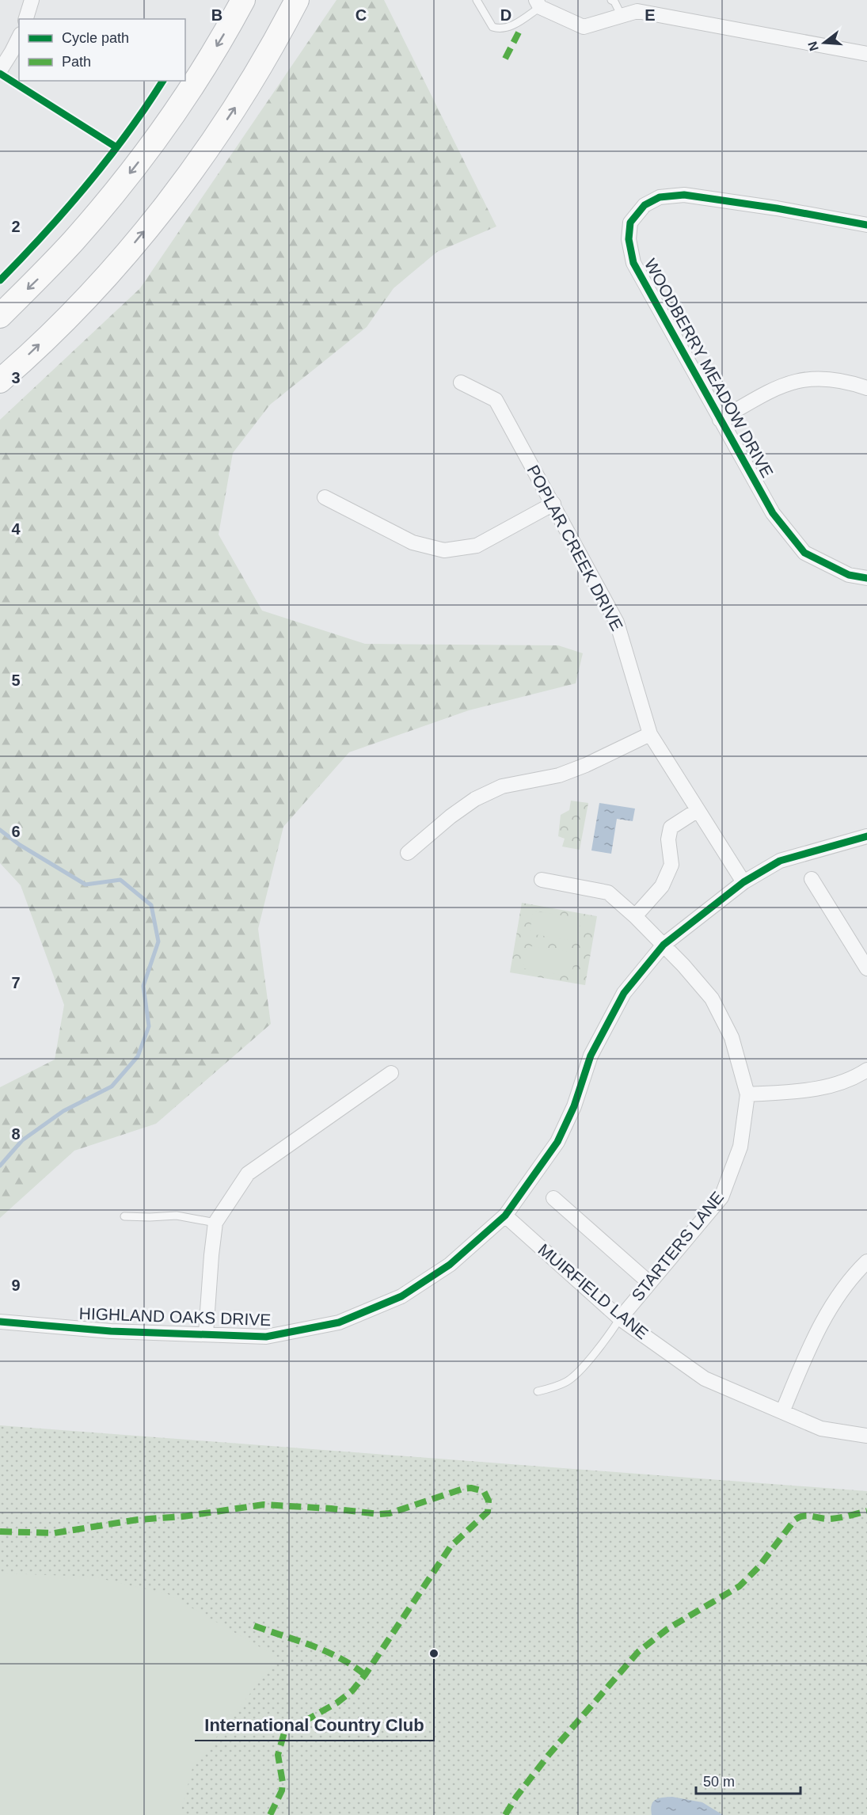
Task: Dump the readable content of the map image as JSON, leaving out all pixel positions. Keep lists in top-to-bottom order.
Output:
{
  "streets": {
    "street": [
      "WOODBERRY MEADOW DRIVE",
      "POPLAR CREEK DRIVE",
      "STARTERS LANE",
      "MUIRFIELD LANE",
      "HIGHLAND OAKS DRIVE"
    ]
  },
  "crossings": [
    ["POPLAR CREEK DRIVE", "HIGHLAND OAKS DRIVE"],
    ["STARTERS LANE", "MUIRFIELD LANE"],
    ["STARTERS LANE", "HIGHLAND OAKS DRIVE"],
    ["MUIRFIELD LANE", "HIGHLAND OAKS DRIVE"]
  ],
  "places": ["International Country Club"],
  "legend": ["Cycle path", "Path"],
  "scale_bar": "50 m",
  "north": "left",
  "grid": {
    "columns": [
      "B",
      "C",
      "D",
      "E"
    ],
    "rows": [
      "2",
      "3",
      "4",
      "5",
      "6",
      "7",
      "8",
      "9"
    ]
  }
}
